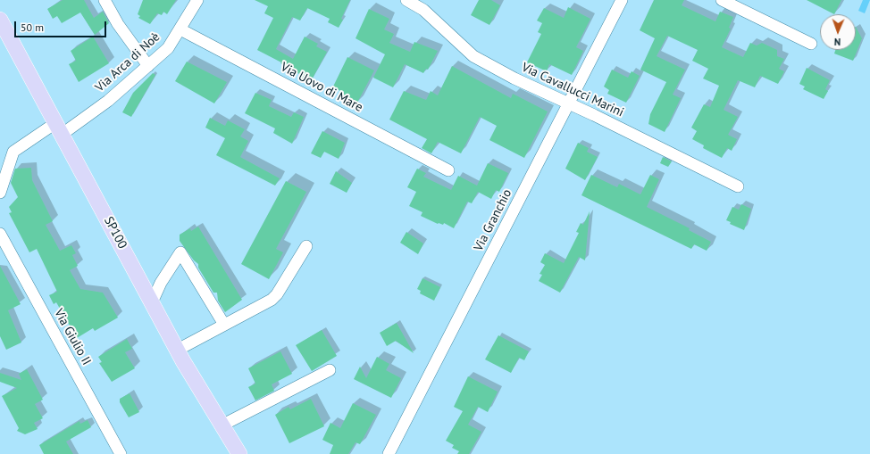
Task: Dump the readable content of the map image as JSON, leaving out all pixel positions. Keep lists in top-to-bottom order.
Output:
{
  "streets": {
    "main road": ["SP100"],
    "street": [
      "Via Arca di Noè",
      "Via Uovo di Mare",
      "Via Cavallucci Marini",
      "Via Granchio",
      "Via Giulio II"
    ]
  },
  "crossings": [
    ["Via Arca di Noè", "Via Uovo di Mare"],
    ["Via Arca di Noè", "SP100"],
    ["Via Cavallucci Marini", "Via Granchio"]
  ],
  "scale_bar": "50 m",
  "north": "bottom"
}
